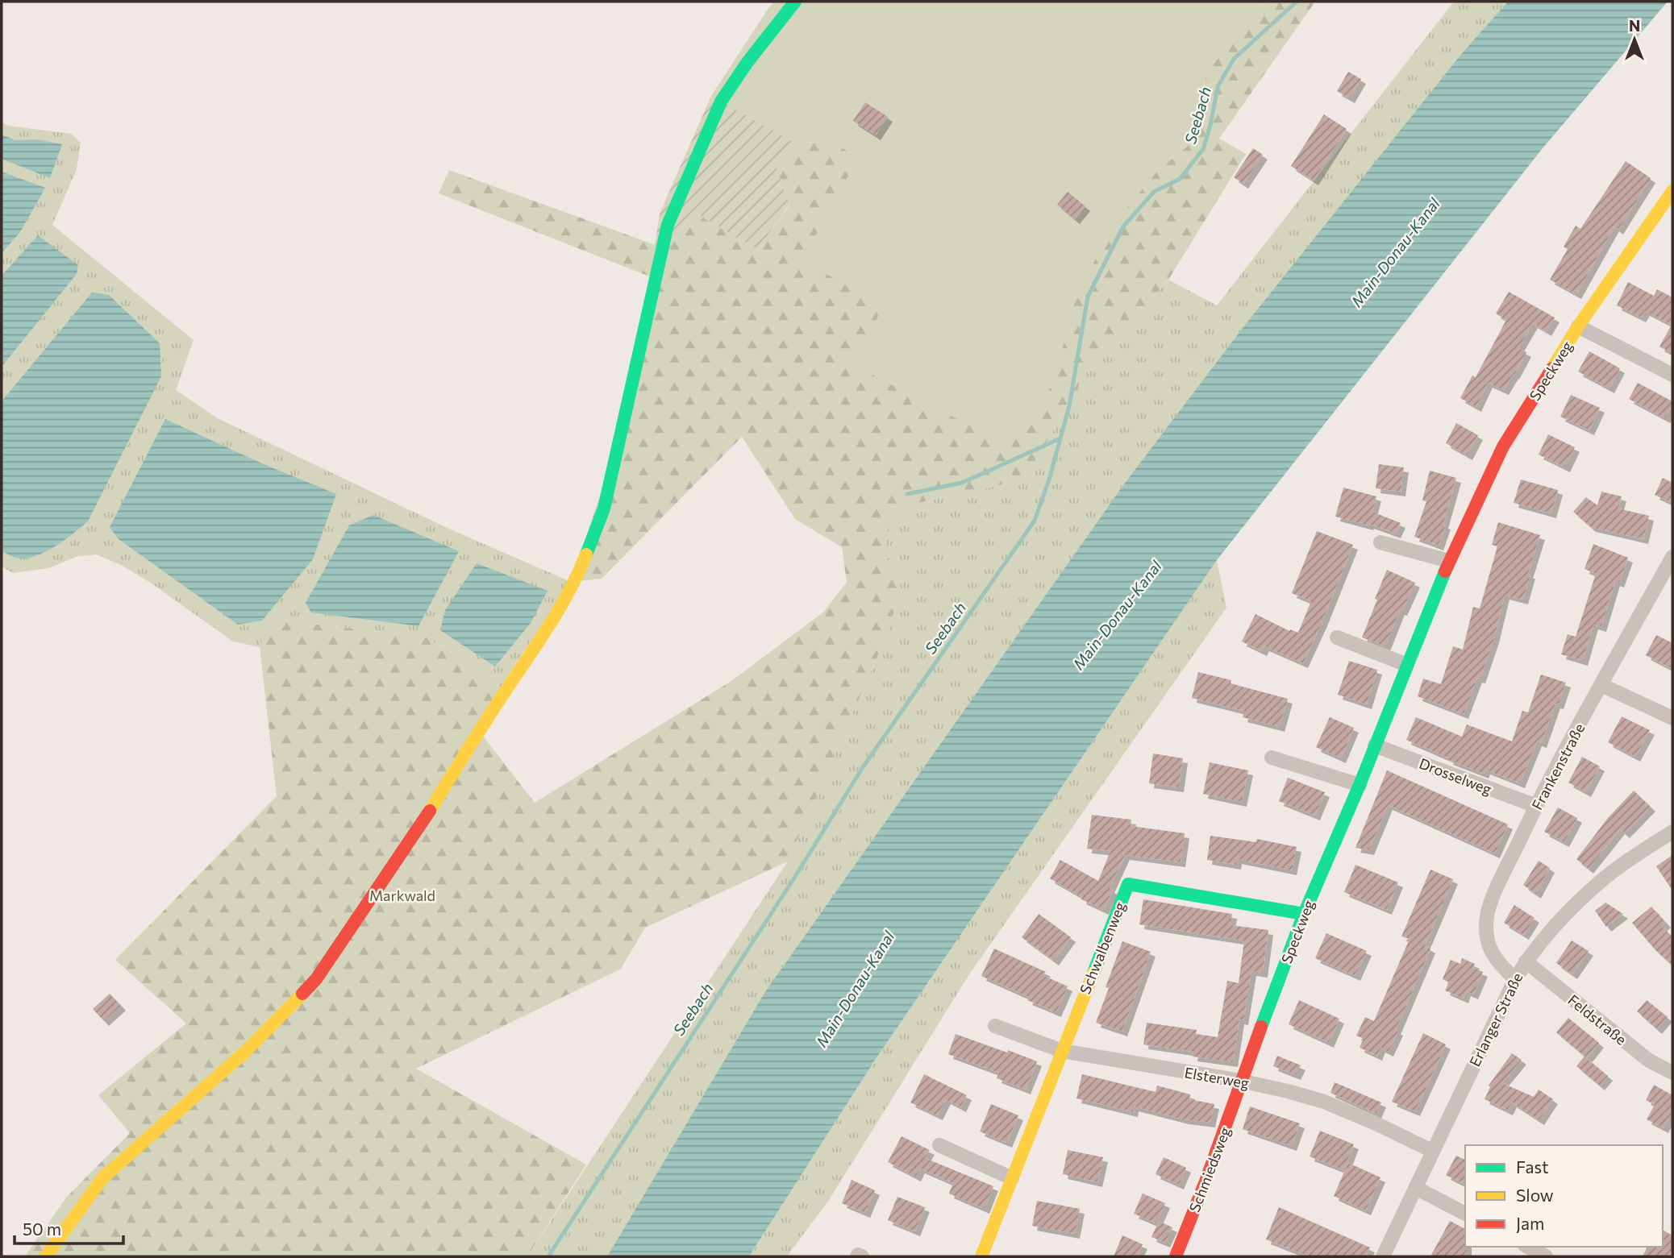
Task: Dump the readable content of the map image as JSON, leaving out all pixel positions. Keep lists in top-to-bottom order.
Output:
{
  "streets": {
    "street": [
      "Speckweg",
      "Frankenstraße",
      "Drosselweg",
      "Schwalbenweg",
      "Erlanger Straße",
      "Feldstraße",
      "Elsterweg",
      "Schmiedsweg"
    ]
  },
  "crossings": [
    ["Speckweg", "Drosselweg"],
    ["Speckweg", "Schwalbenweg"],
    ["Speckweg", "Elsterweg"],
    ["Speckweg", "Schmiedsweg"],
    ["Frankenstraße", "Drosselweg"],
    ["Frankenstraße", "Erlanger Straße"],
    ["Schwalbenweg", "Elsterweg"],
    ["Erlanger Straße", "Feldstraße"],
    ["Erlanger Straße", "Elsterweg"],
    ["Elsterweg", "Schmiedsweg"]
  ],
  "water": ["Seebach", "Main-Donau-Kanal"],
  "parks": ["Markwald"],
  "legend": ["Fast", "Slow", "Jam"],
  "scale_bar": "50 m",
  "north": "top"
}
